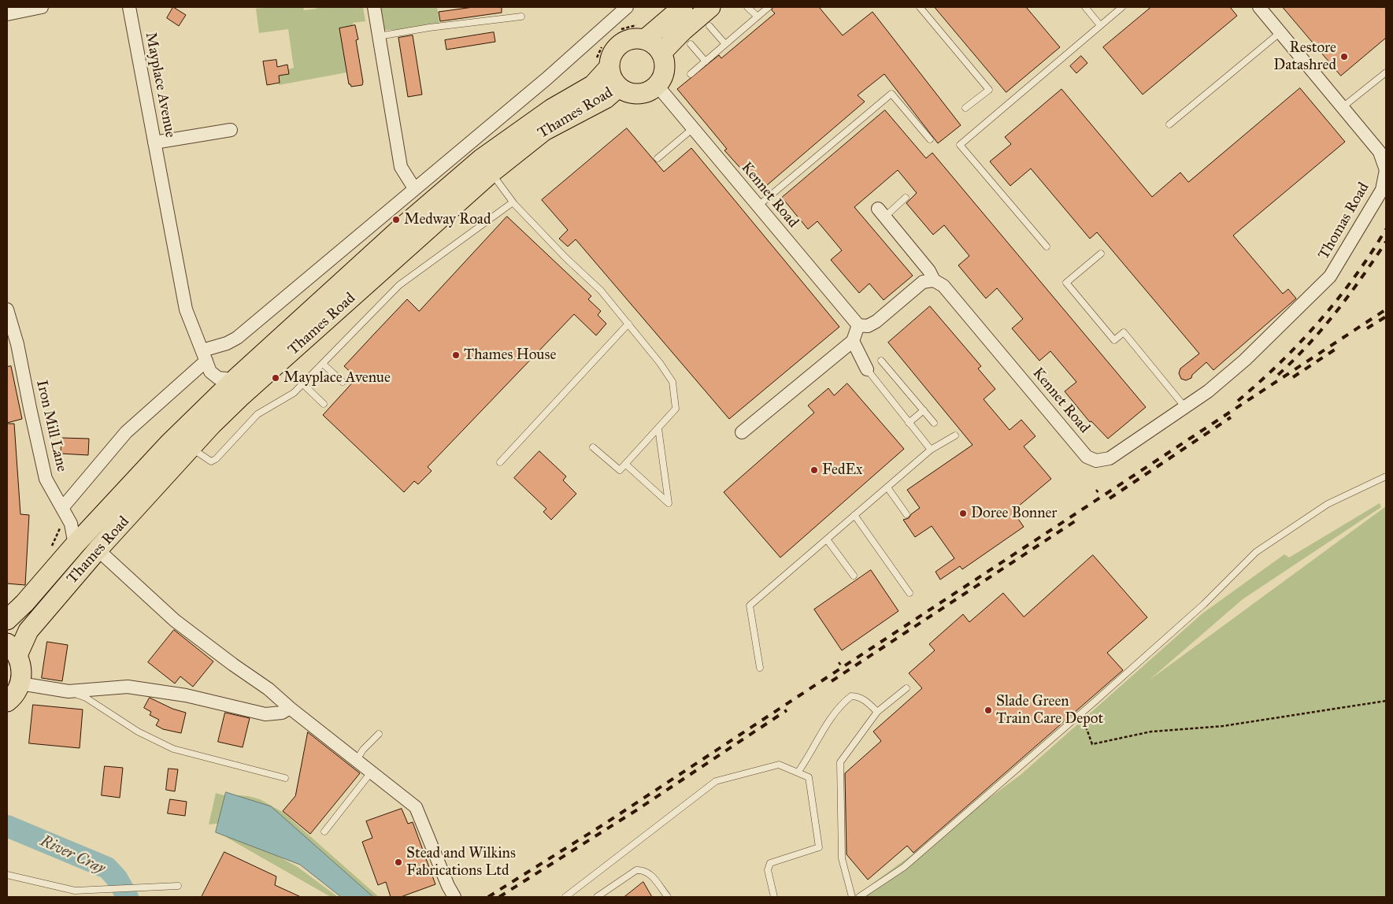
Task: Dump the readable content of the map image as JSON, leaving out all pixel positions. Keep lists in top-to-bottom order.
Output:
{
  "streets": {
    "main road": ["Thames Road"],
    "street": [
      "Mayplace Avenue",
      "Kennet Road",
      "Thomas Road",
      "Iron Mill Lane"
    ]
  },
  "crossings": [
    ["Mayplace Avenue", "Thames Road"],
    ["Thames Road", "Kennet Road"],
    ["Thames Road", "Iron Mill Lane"],
    ["Kennet Road", "Thomas Road"]
  ],
  "water": ["River Cray"],
  "places": [
    "Restore Datashred",
    "Medway Road",
    "Thames House",
    "Mayplace Avenue",
    "FedEx",
    "Doree Bonner",
    "Slade Green Train Care Depot",
    "Stead and Wilkins Fabrications Ltd"
  ]
}
